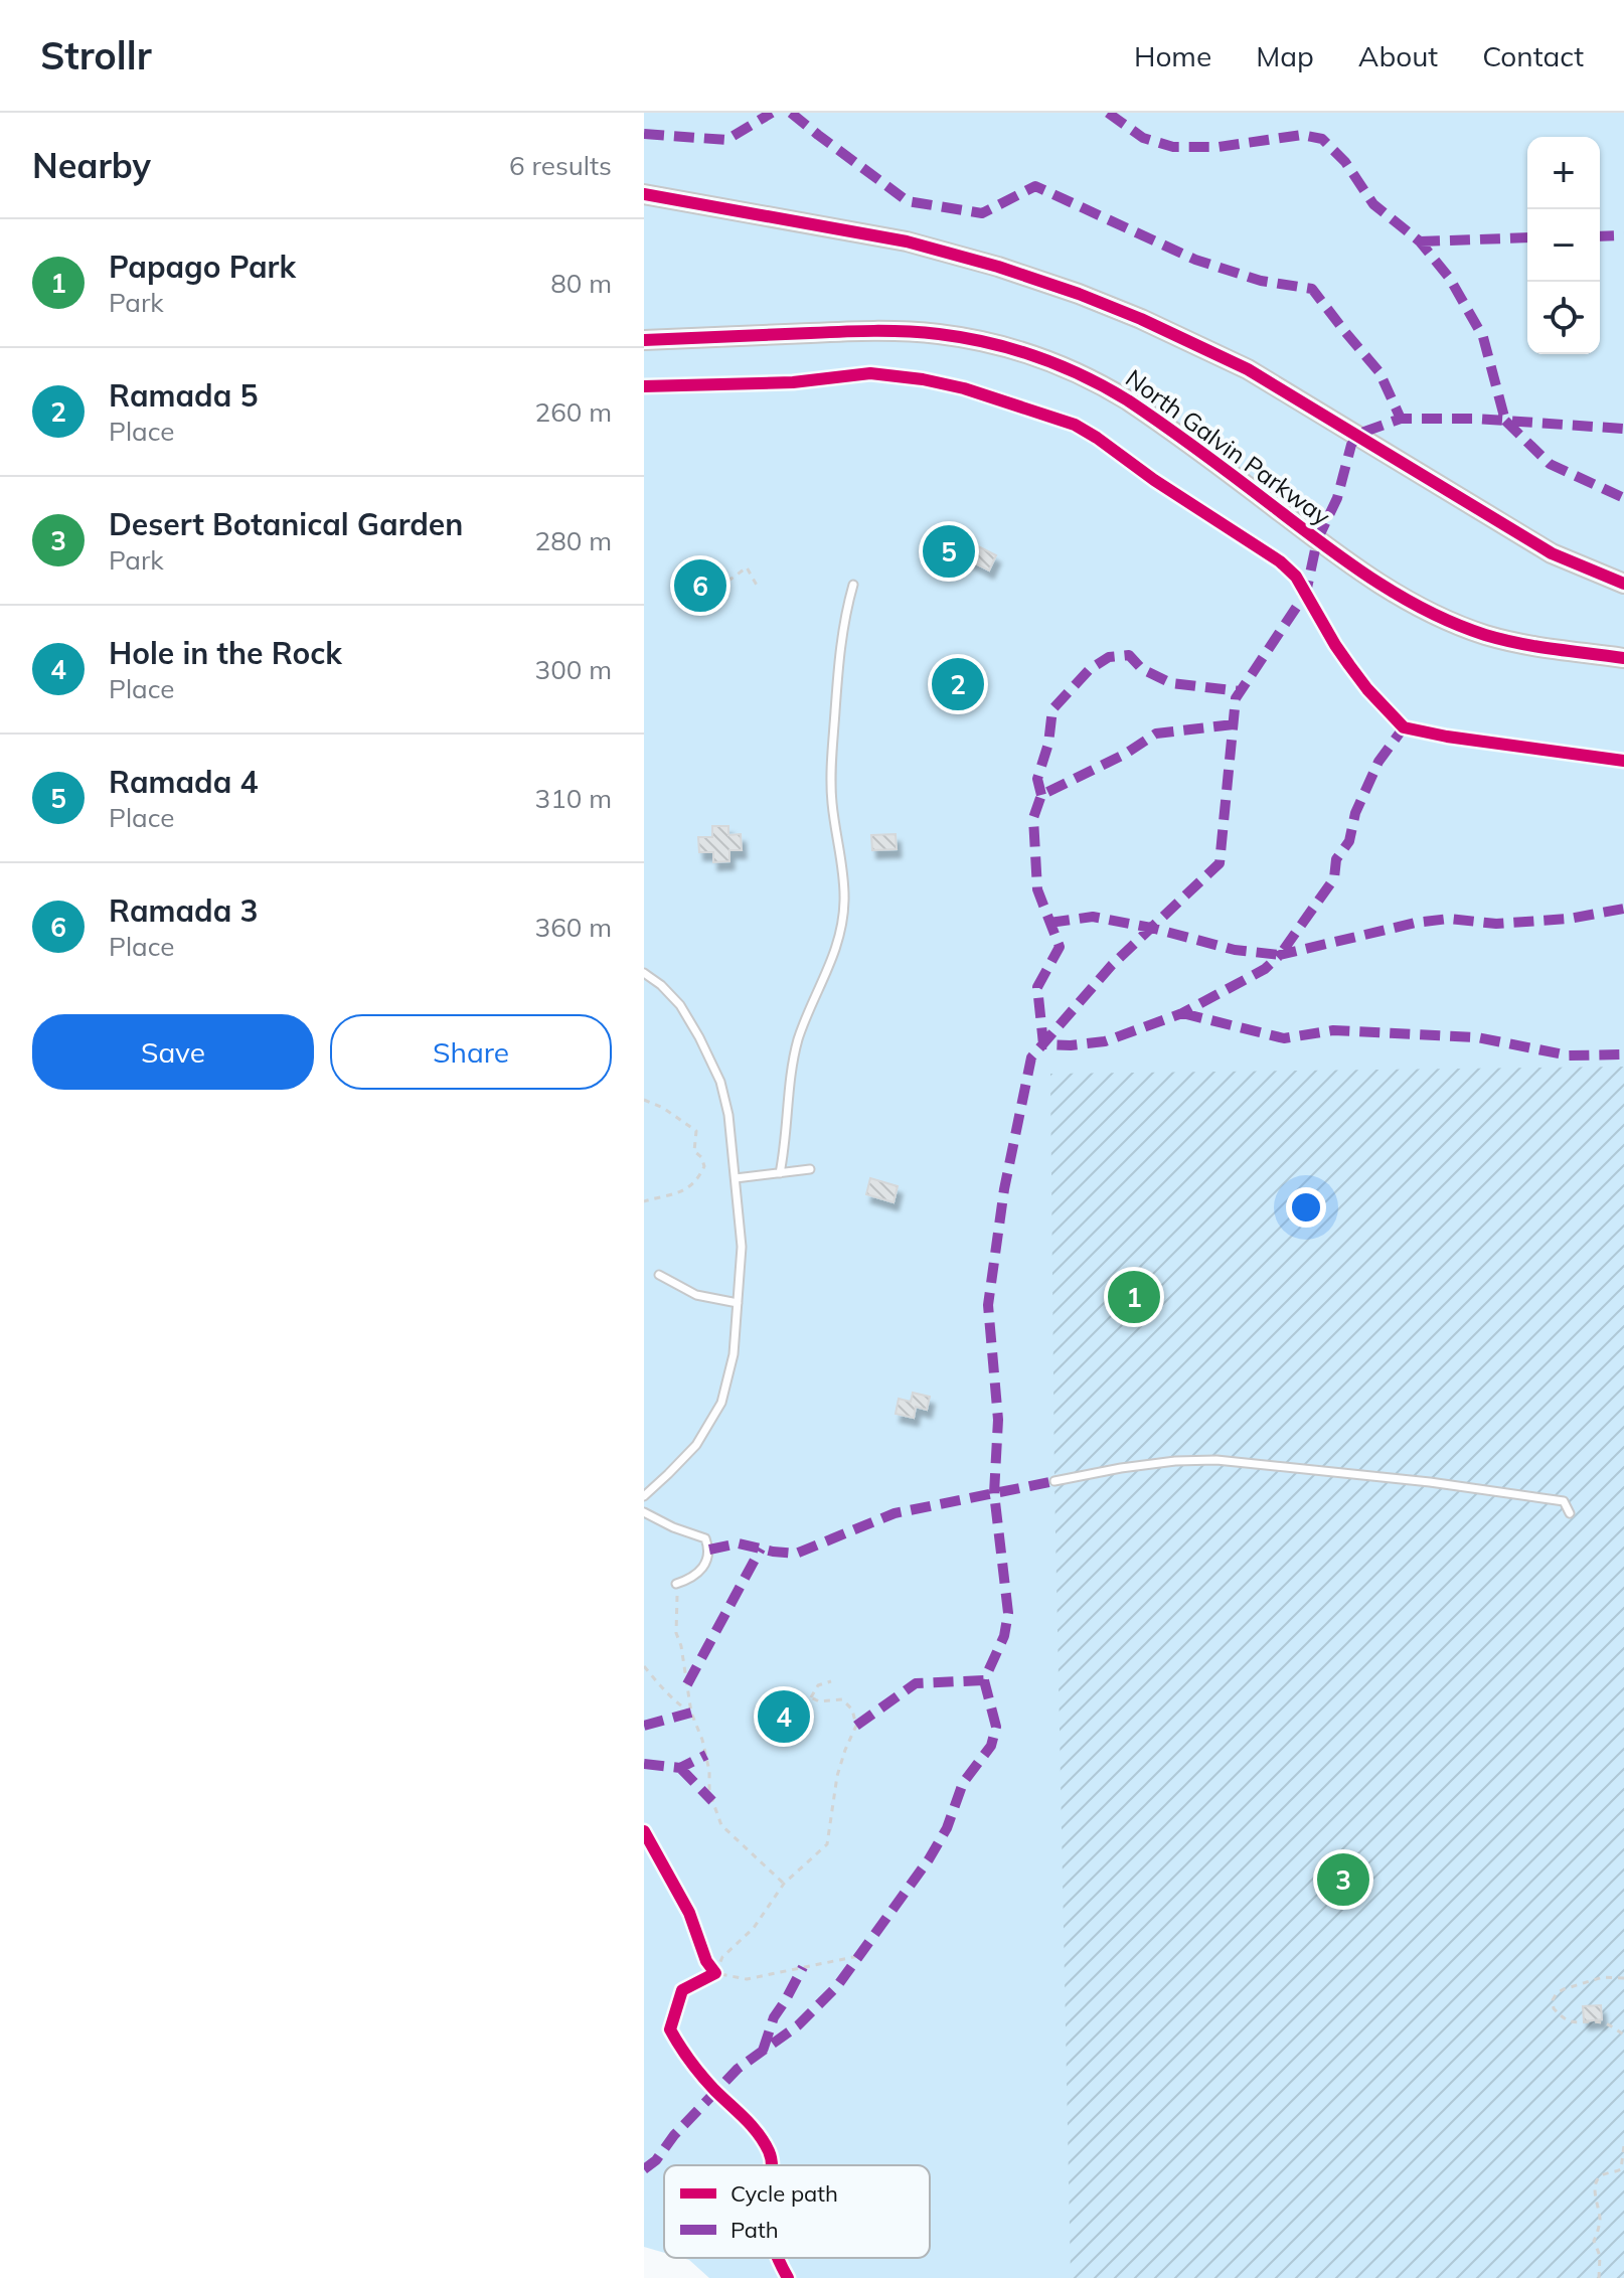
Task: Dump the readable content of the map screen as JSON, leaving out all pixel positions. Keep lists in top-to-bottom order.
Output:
{
  "streets": {
    "main road": ["North Galvin Parkway"]
  },
  "legend": ["Cycle path", "Path"],
  "page": {
    "header": "Strollr",
    "nav": [
      "Home",
      "Map",
      "About",
      "Contact"
    ],
    "heading": ["Nearby", "6 results"],
    "map_buttons": ["+", "−"],
    "list": [
      {
        "mark": "1",
        "name": "Papago Park",
        "note": "Park",
        "value": "80 m"
      },
      {
        "mark": "2",
        "name": "Ramada 5",
        "note": "Place",
        "value": "260 m"
      },
      {
        "mark": "3",
        "name": "Desert Botanical Garden",
        "note": "Park",
        "value": "280 m"
      },
      {
        "mark": "4",
        "name": "Hole in the Rock",
        "note": "Place",
        "value": "300 m"
      },
      {
        "mark": "5",
        "name": "Ramada 4",
        "note": "Place",
        "value": "310 m"
      },
      {
        "mark": "6",
        "name": "Ramada 3",
        "note": "Place",
        "value": "360 m"
      }
    ],
    "pins": [
      "5",
      "6",
      "2",
      "1",
      "4",
      "3"
    ],
    "buttons": ["Save", "Share"]
  }
}
